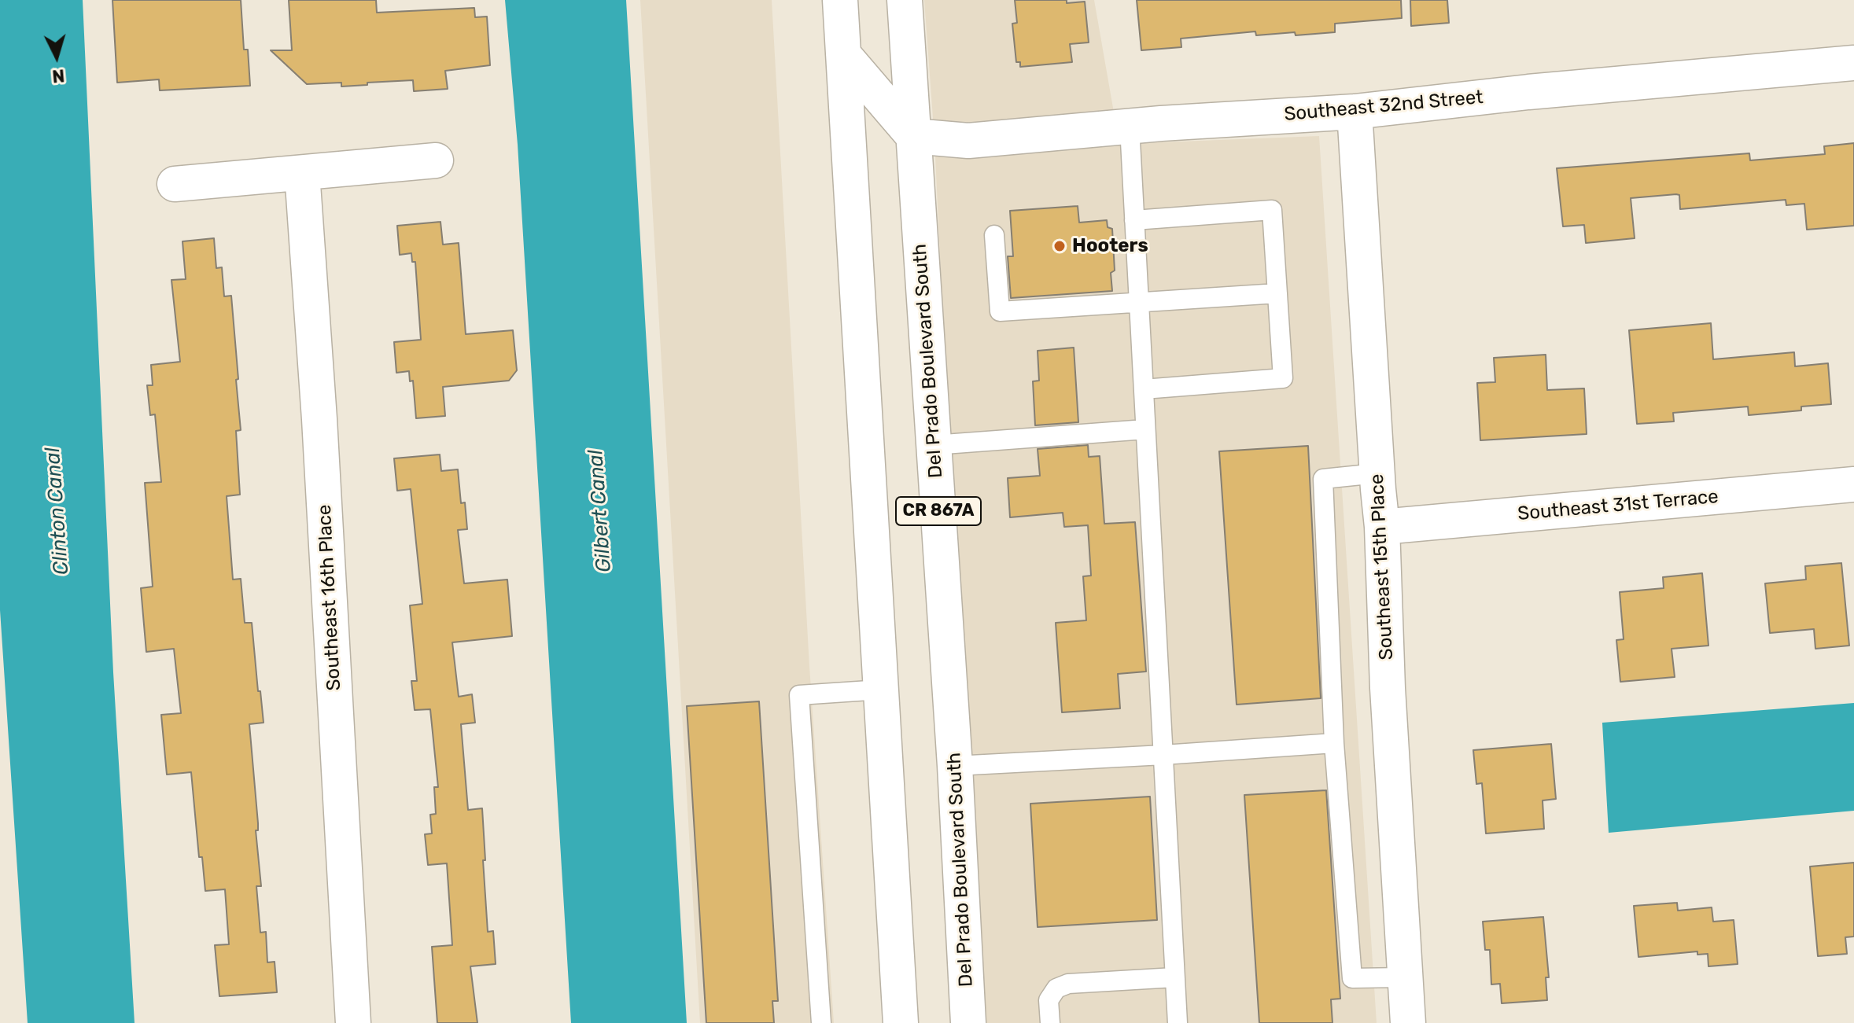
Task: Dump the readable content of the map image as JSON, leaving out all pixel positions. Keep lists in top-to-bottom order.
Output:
{
  "streets": {
    "street": [
      "Southeast 32nd Street",
      "Del Prado Boulevard South",
      "Southeast 31st Terrace",
      "CR 867A",
      "Southeast 15th Place",
      "Southeast 16th Place"
    ]
  },
  "crossings": [
    ["Southeast 32nd Street", "Del Prado Boulevard South"],
    ["Southeast 32nd Street", "Southeast 15th Place"],
    ["Southeast 31st Terrace", "Southeast 15th Place"]
  ],
  "water": ["Clinton Canal", "Gilbert Canal"],
  "places": ["Hooters"],
  "north": "bottom"
}
